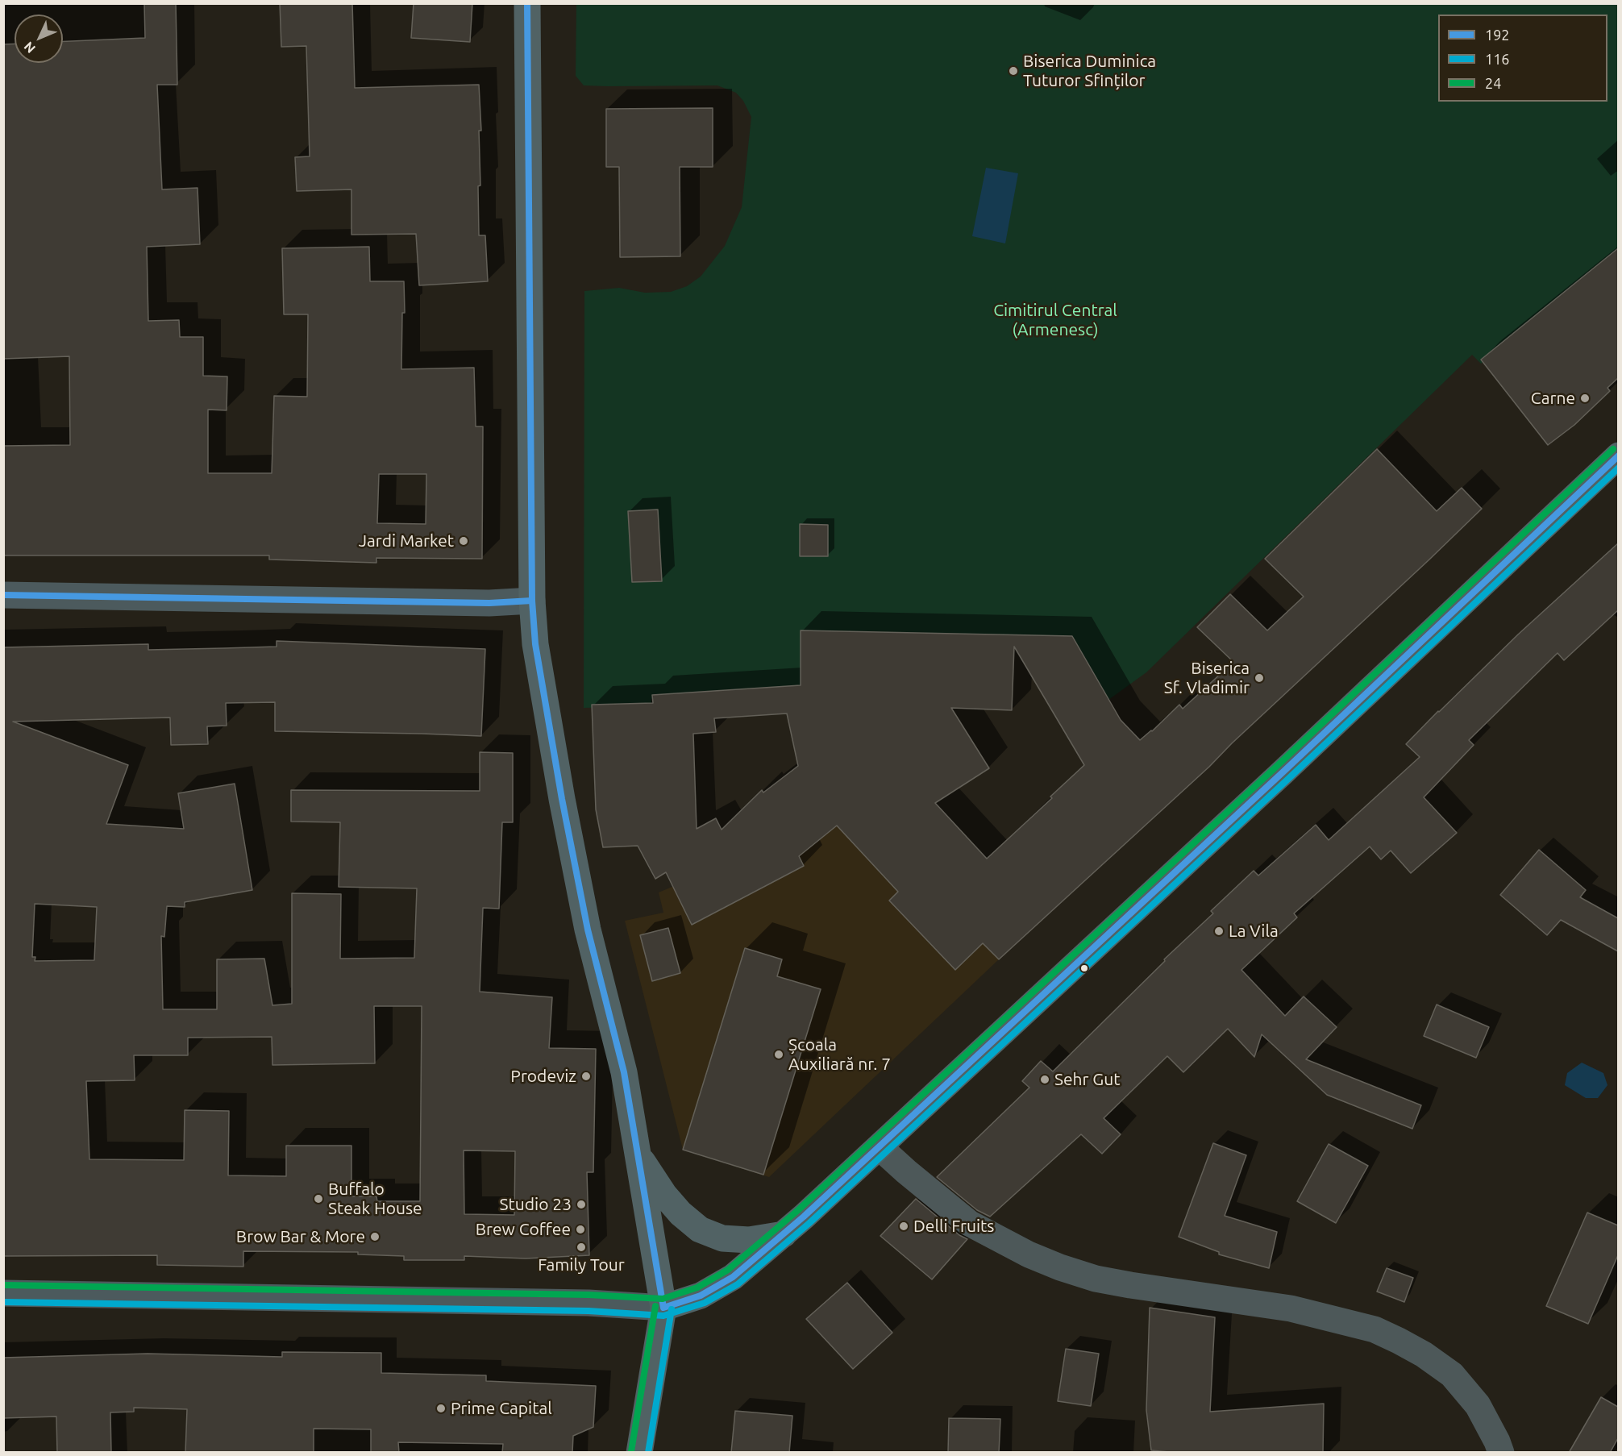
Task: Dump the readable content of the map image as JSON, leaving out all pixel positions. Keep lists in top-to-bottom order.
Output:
{
  "parks": ["Cimitirul Central (Armenesc)"],
  "places": [
    "Biserica Duminica Tuturor Sfinților",
    "Carne",
    "Jardi Market",
    "Biserica Sf. Vladimir",
    "La Vila",
    "Școala Auxiliară nr. 7",
    "Prodeviz",
    "Sehr Gut",
    "Buffalo Steak House",
    "Studio 23",
    "Delli Fruits",
    "Brew Coffee",
    "Brow Bar & More",
    "Family Tour",
    "Prime Capital"
  ],
  "lines": ["transit line 192", "transit line 24", "transit line 116"],
  "legend": ["192", "116", "24"],
  "north": "bottom left"
}
